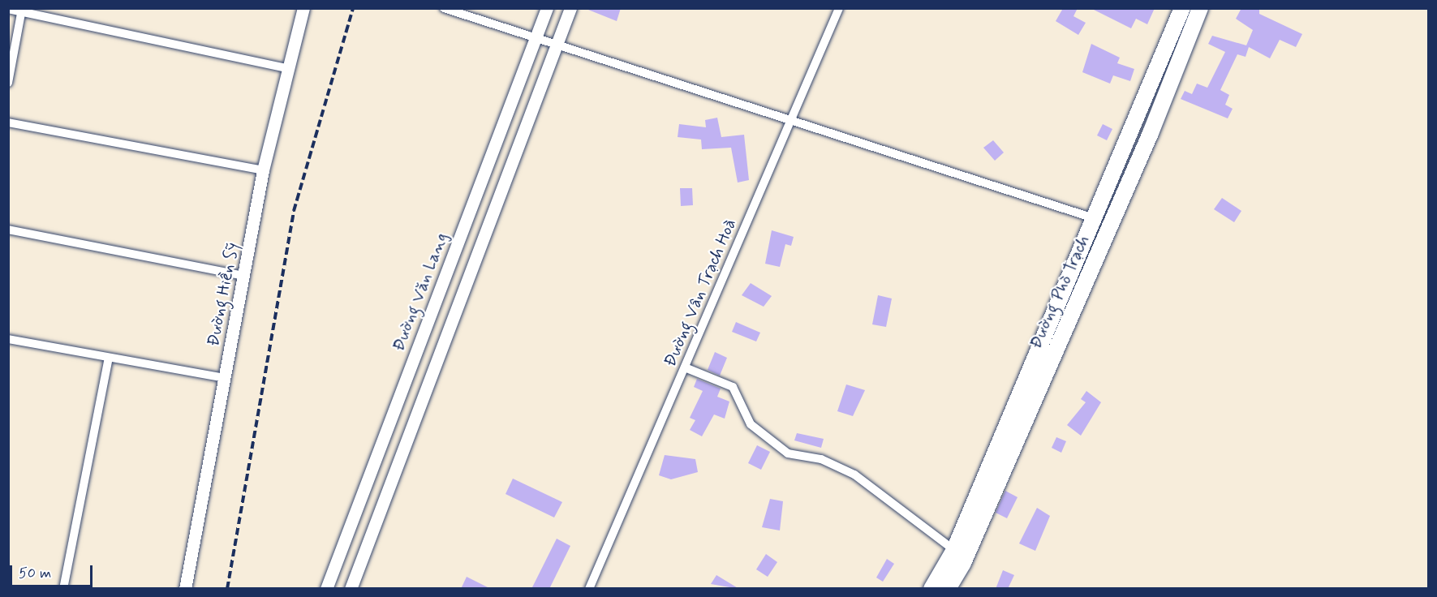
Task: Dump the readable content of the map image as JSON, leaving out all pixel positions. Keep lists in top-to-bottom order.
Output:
{
  "streets": {
    "highway": ["Đường Phò Trạch"],
    "street": ["Đường Văn Lang", "Đường Vân Trạch Hoà", "Đường Hiền Sỹ"]
  },
  "scale_bar": "50 m"
}
